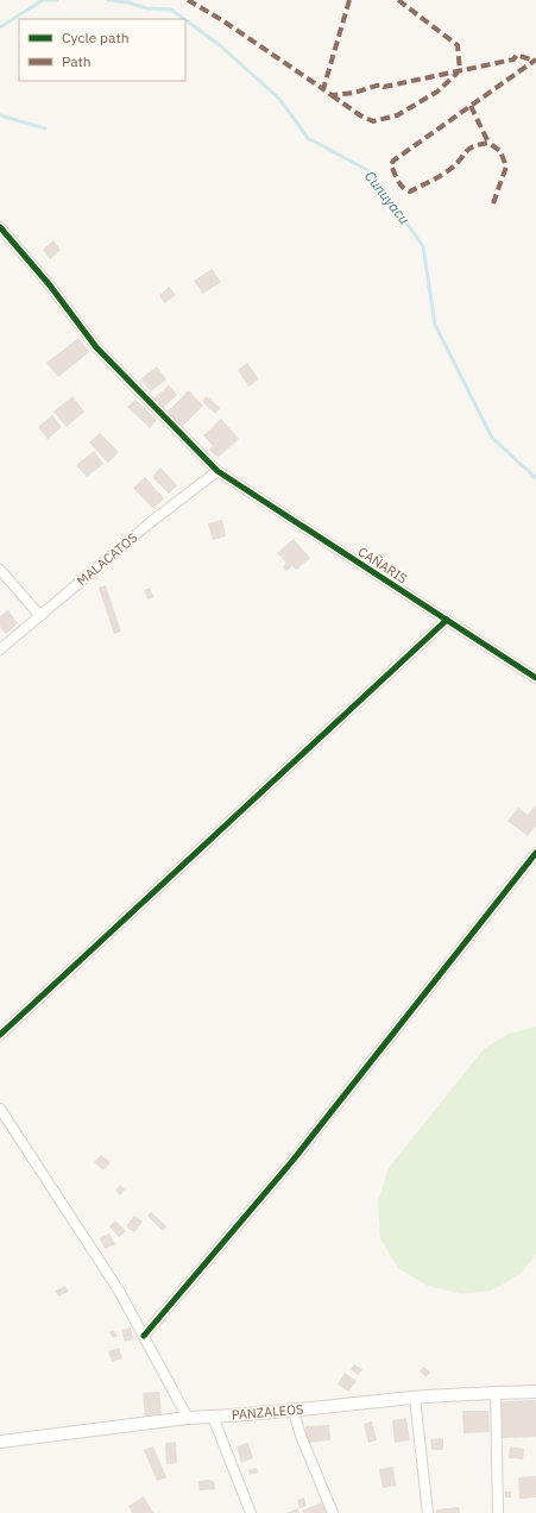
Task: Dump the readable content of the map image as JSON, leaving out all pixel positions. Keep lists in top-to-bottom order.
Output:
{
  "streets": {
    "street": ["MALACATOS", "CAÑARIS", "PANZALEOS"]
  },
  "crossings": [
    ["MALACATOS", "CAÑARIS"]
  ],
  "water": ["Cunuyacu"],
  "legend": ["Cycle path", "Path"]
}
